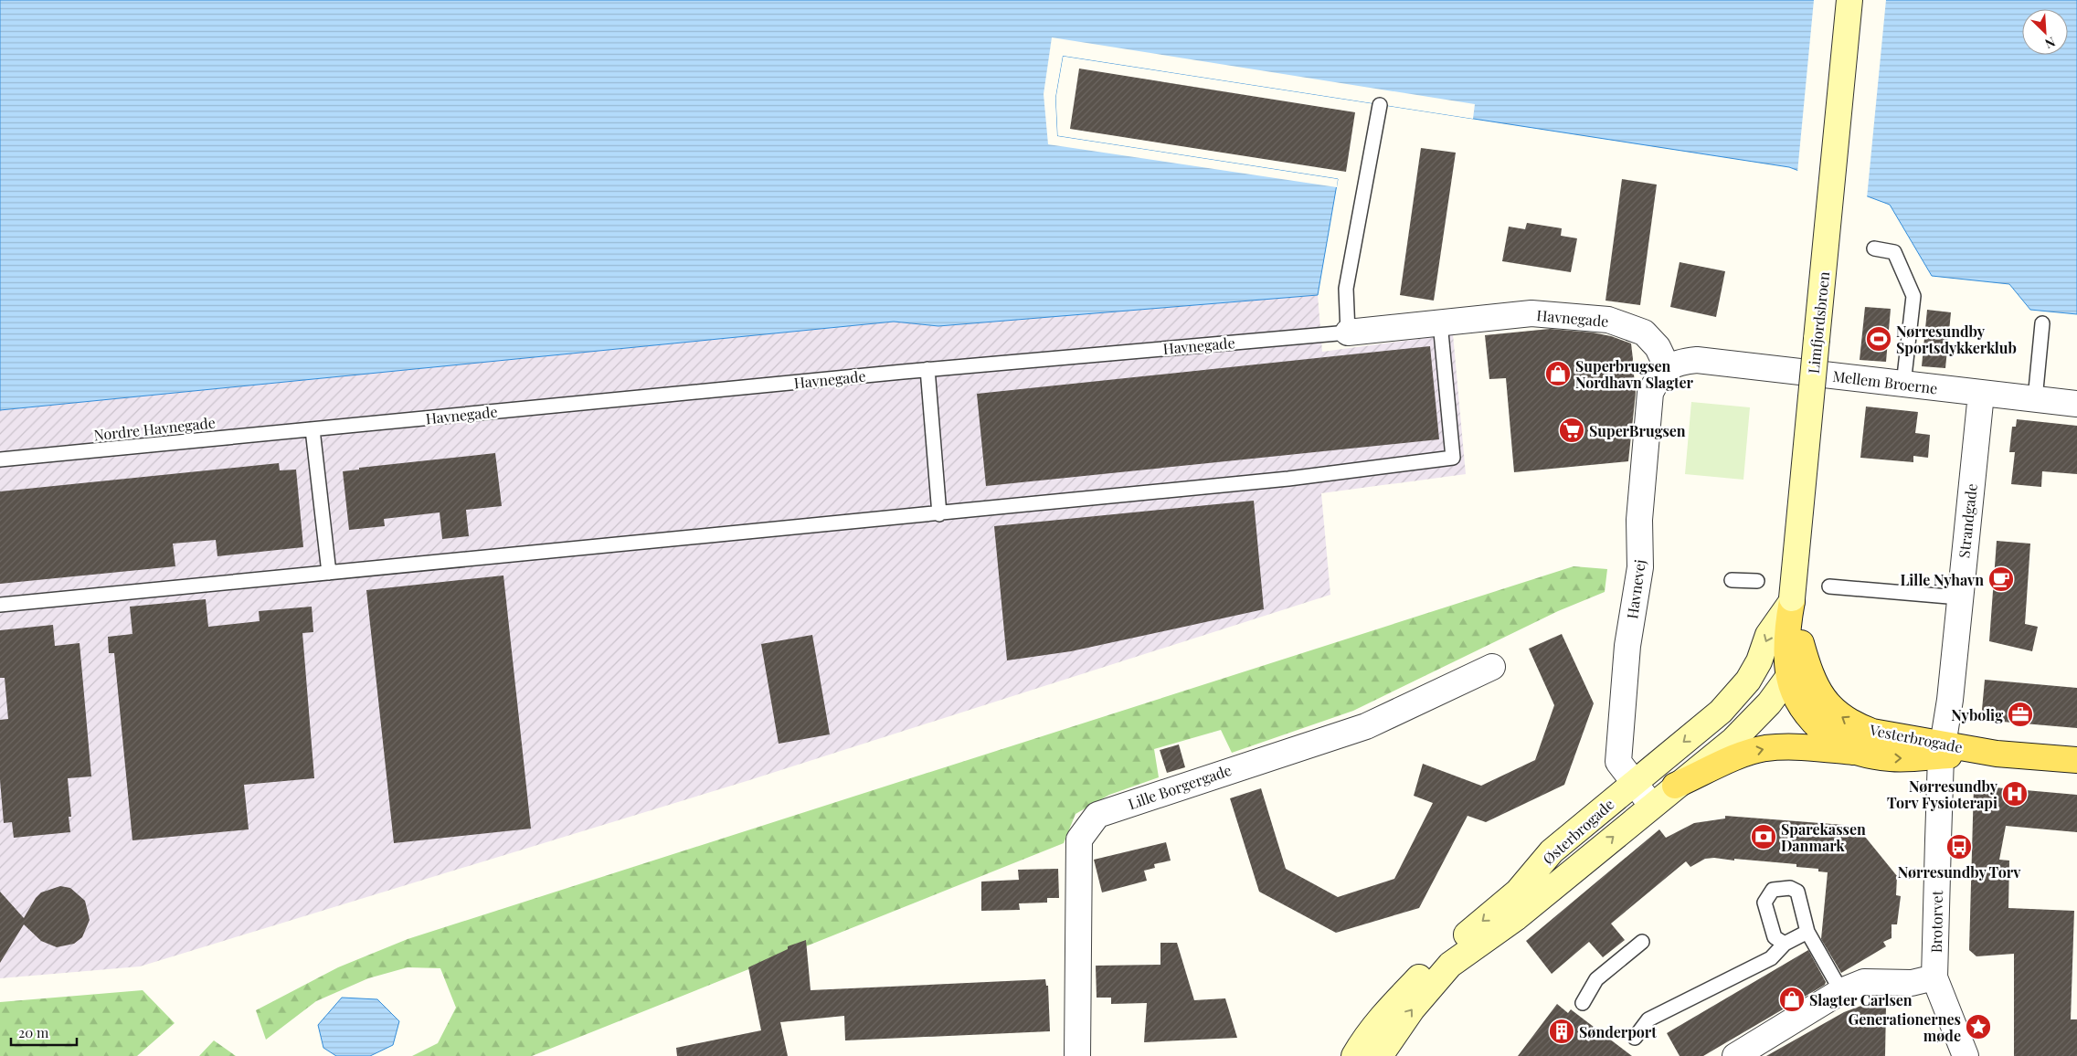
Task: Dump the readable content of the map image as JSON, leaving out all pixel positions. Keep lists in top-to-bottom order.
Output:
{
  "streets": {
    "main road": ["Limfjordsbroen", "Vesterbrogade", "Østerbrogade"],
    "street": [
      "Havnegade",
      "Mellem Broerne",
      "Strandgade",
      "Havnevej",
      "Lille Borgergade",
      "Brotorvet"
    ],
    "lane": ["Nordre Havnegade"]
  },
  "crossings": [
    ["Havnegade", "Mellem Broerne"],
    ["Havnegade", "Nordre Havnegade"],
    ["Havnegade", "Havnevej"],
    ["Limfjordsbroen", "Vesterbrogade"],
    ["Limfjordsbroen", "Østerbrogade"],
    ["Mellem Broerne", "Strandgade"],
    ["Mellem Broerne", "Havnevej"],
    ["Strandgade", "Vesterbrogade"],
    ["Strandgade", "Brotorvet"],
    ["Havnevej", "Østerbrogade"],
    ["Vesterbrogade", "Østerbrogade"],
    ["Vesterbrogade", "Brotorvet"]
  ],
  "places": {
    "sports": ["Nørresundby Sportsdykkerklub"],
    "shop": ["Superbrugsen Nordhavn Slagter", "Slagter Carlsen"],
    "supermarket": ["SuperBrugsen"],
    "cafe": ["Lille Nyhavn"],
    "office": ["Nybolig"],
    "hospital": ["Nørresundby Torv Fysioterapi"],
    "bank": ["Sparekassen Danmark"],
    "bus stop": ["Nørresundby Torv"],
    "place": ["Generationernes møde"],
    "building": ["Sønderport"]
  },
  "scale_bar": "20 m",
  "north": "bottom right"
}
